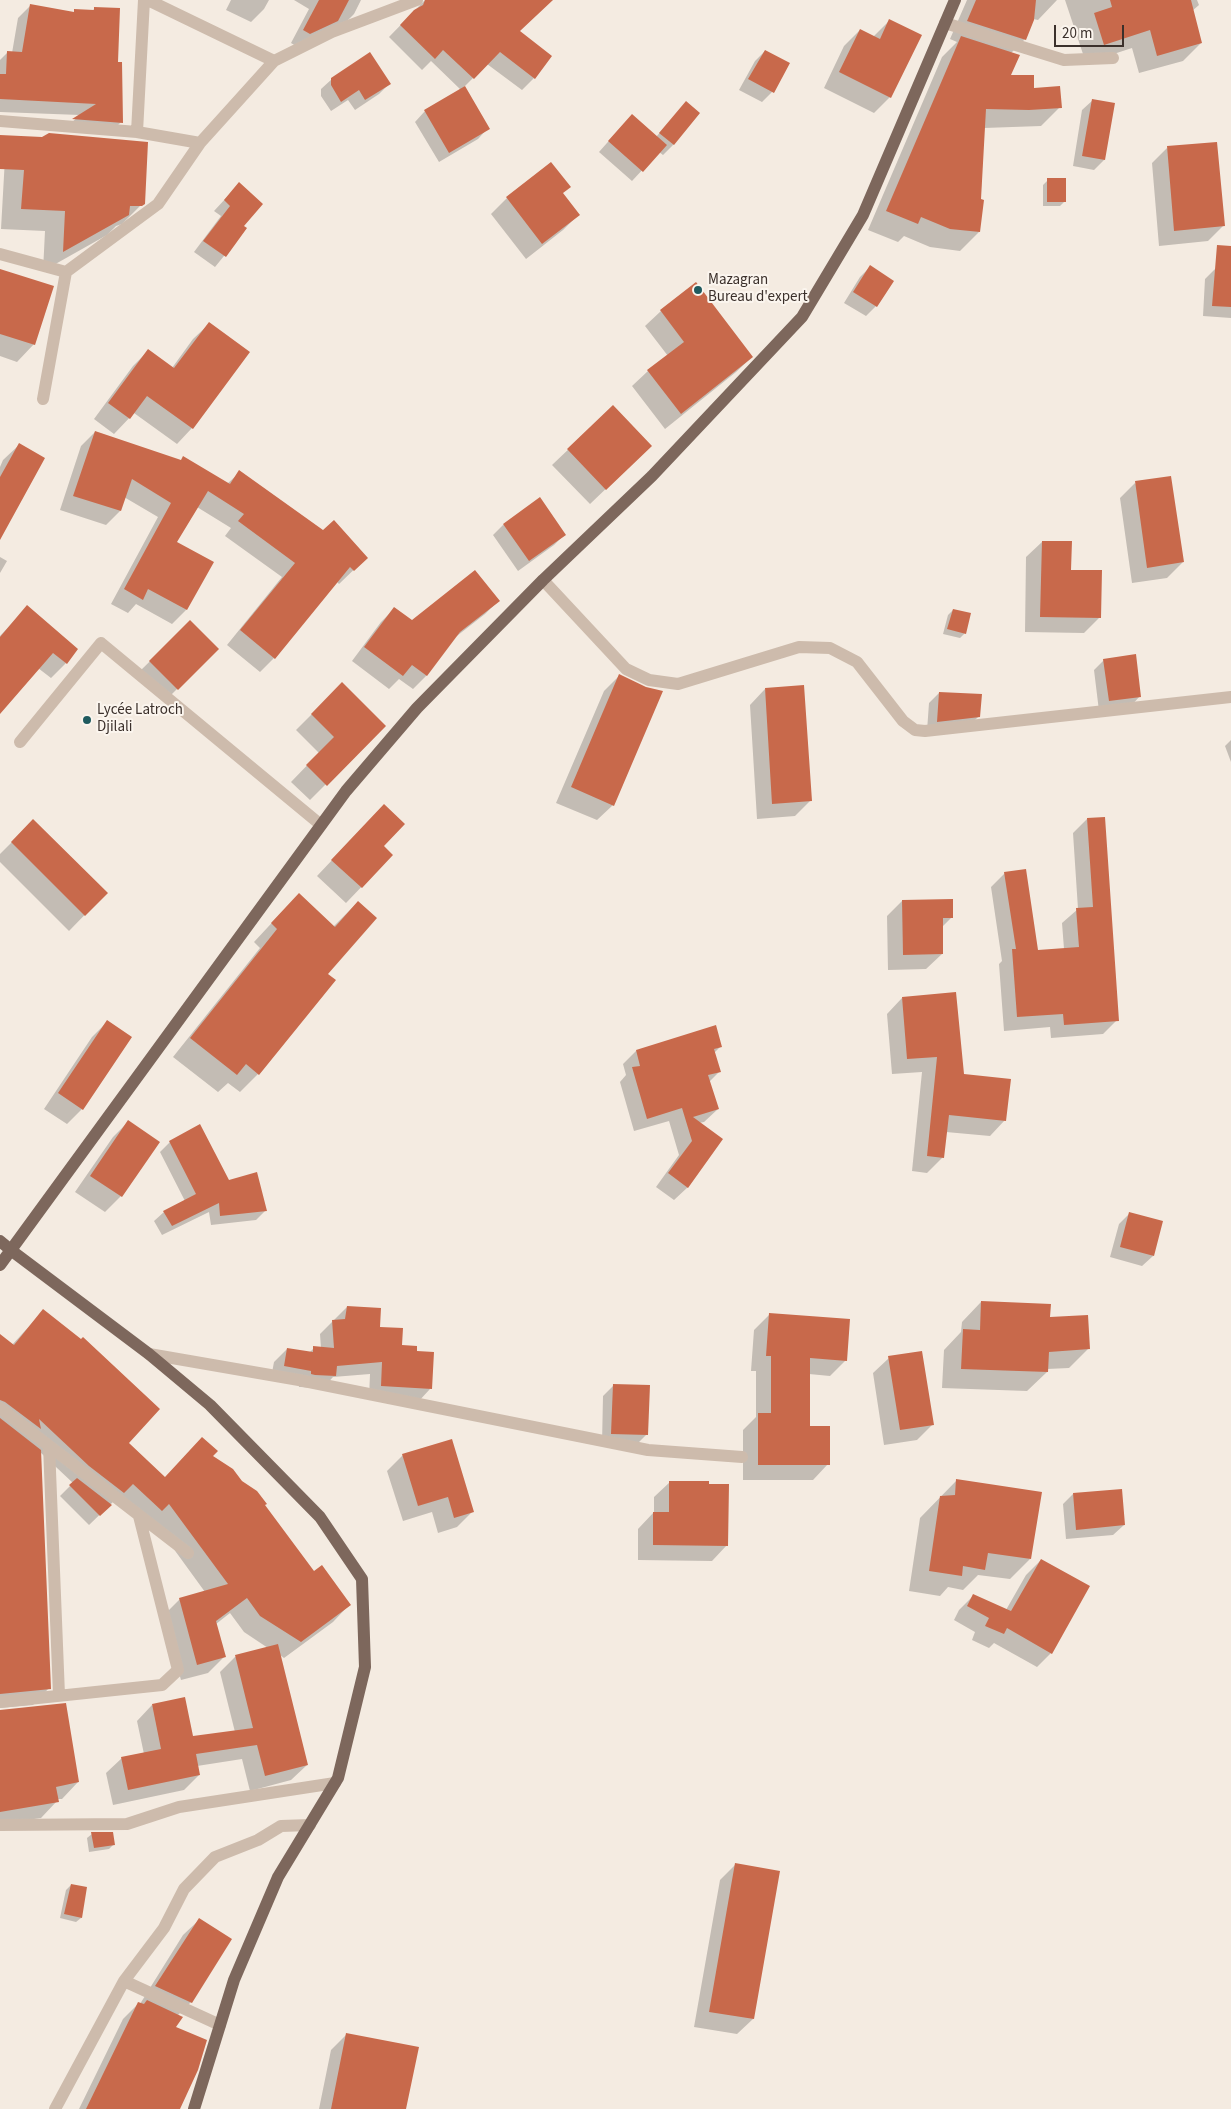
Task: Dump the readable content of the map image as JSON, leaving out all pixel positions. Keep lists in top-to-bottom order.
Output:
{
  "places": ["Mazagran Bureau d'expert", "Lycée Latroch Djilali"],
  "scale_bar": "20 m"
}
